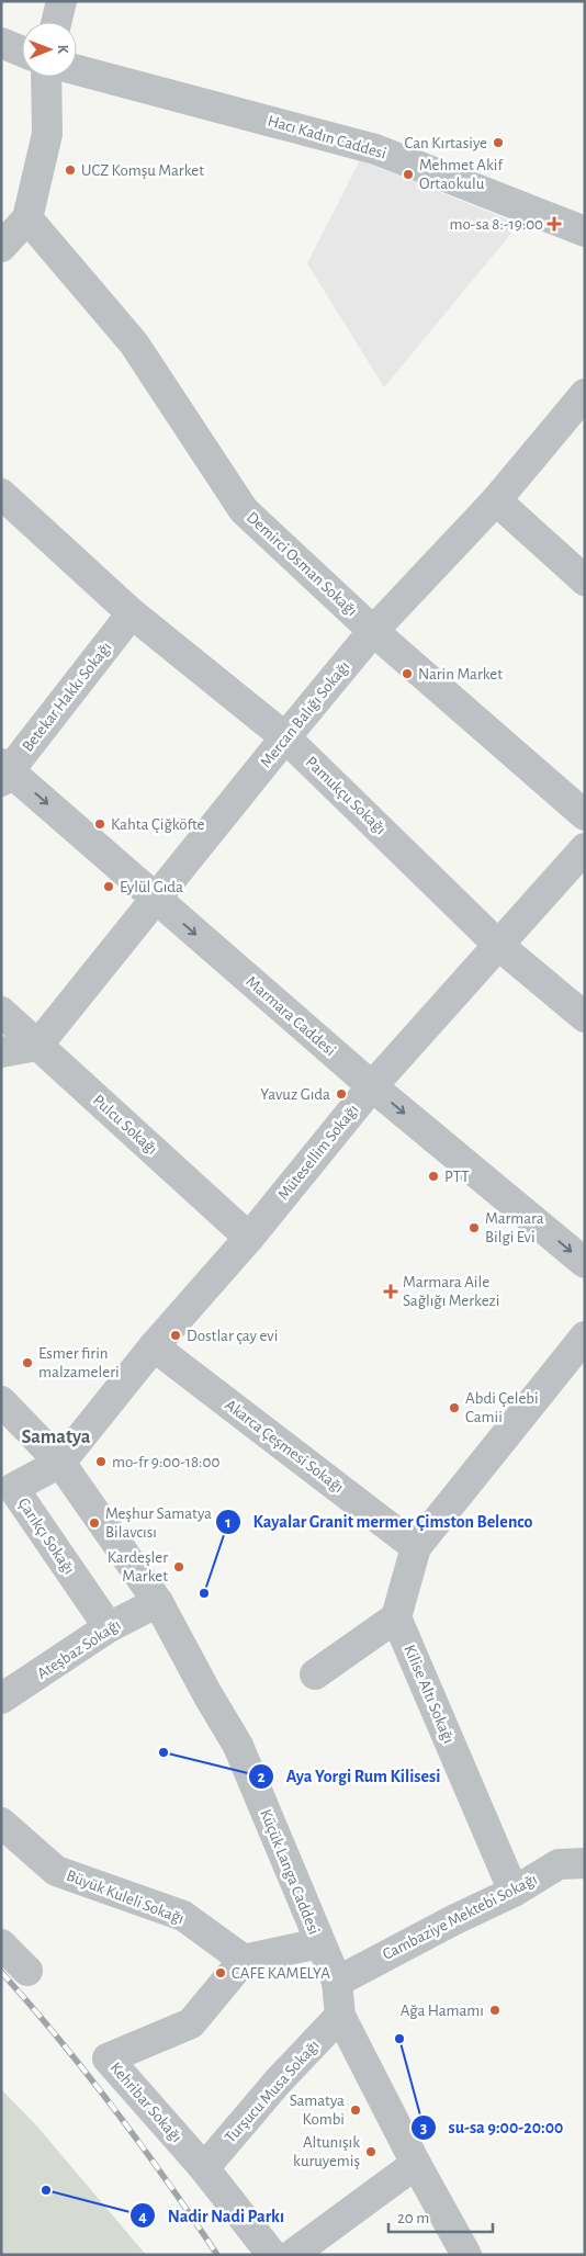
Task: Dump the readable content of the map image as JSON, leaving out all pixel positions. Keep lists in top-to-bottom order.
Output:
{
  "streets": {
    "street": [
      "Hacı Kadın Caddesi",
      "Demirci Osman Sokağı",
      "Betekar Hakkı Sokağı",
      "Mercan Balığı Sokağı",
      "Pamukçu Sokağı",
      "Marmara Caddesi",
      "Pulcu Sokağı",
      "Mütesellim Sokağı",
      "Akarca Çeşmesi Sokağı",
      "Çarıkçı Sokağı",
      "Ateşbaz Sokağı",
      "Kilise Altı Sokağı",
      "Küçük Langa Caddesi",
      "Büyük Kuleli Sokağı",
      "Cambaziye Mektebi Sokağı",
      "Turşucu Musa Sokağı",
      "Kehribar Sokağı"
    ]
  },
  "crossings": [
    ["Demirci Osman Sokağı", "Mercan Balığı Sokağı"],
    ["Betekar Hakkı Sokağı", "Pamukçu Sokağı"],
    ["Betekar Hakkı Sokağı", "Marmara Caddesi"],
    ["Mercan Balığı Sokağı", "Pamukçu Sokağı"],
    ["Mercan Balığı Sokağı", "Marmara Caddesi"],
    ["Mercan Balığı Sokağı", "Pulcu Sokağı"],
    ["Pamukçu Sokağı", "Mütesellim Sokağı"],
    ["Marmara Caddesi", "Mütesellim Sokağı"],
    ["Pulcu Sokağı", "Mütesellim Sokağı"],
    ["Mütesellim Sokağı", "Akarca Çeşmesi Sokağı"],
    ["Mütesellim Sokağı", "Çarıkçı Sokağı"],
    ["Mütesellim Sokağı", "Küçük Langa Caddesi"],
    ["Çarıkçı Sokağı", "Ateşbaz Sokağı"],
    ["Çarıkçı Sokağı", "Küçük Langa Caddesi"],
    ["Ateşbaz Sokağı", "Küçük Langa Caddesi"],
    ["Kilise Altı Sokağı", "Cambaziye Mektebi Sokağı"],
    ["Küçük Langa Caddesi", "Cambaziye Mektebi Sokağı"],
    ["Küçük Langa Caddesi", "Turşucu Musa Sokağı"],
    ["Büyük Kuleli Sokağı", "Kehribar Sokağı"],
    ["Turşucu Musa Sokağı", "Kehribar Sokağı"]
  ],
  "one_way": ["Marmara Caddesi"],
  "districts": ["Samatya"],
  "places": {
    "other": [
      "Can Kırtasiye",
      "UCZ Komşu Market",
      "Mehmet Akif Ortaokulu",
      "Narin Market",
      "Kahta Çiğköfte",
      "Eylül Gıda",
      "Yavuz Gıda",
      "PTT",
      "Marmara Bilgi Evi",
      "Dostlar çay evi",
      "Esmer firin malzameleri",
      "Abdi Çelebi Camii",
      "mo-fr 9:00-18:00",
      "Meşhur Samatya Bilavcısı",
      "Kardeşler Market",
      "Kayalar Granit mermer Çimston Belenco",
      "Aya Yorgi Rum Kilisesi",
      "CAFE KAMELYA",
      "Ağa Hamamı",
      "su-sa 9:00-20:00",
      "Samatya Kombi",
      "Altunışık kuruyemiş",
      "Nadir Nadi Parkı"
    ],
    "health": ["mo-sa 8:-19:00", "Marmara Aile Sağlığı Merkezi"]
  },
  "scale_bar": "20 m",
  "north": "right"
}
